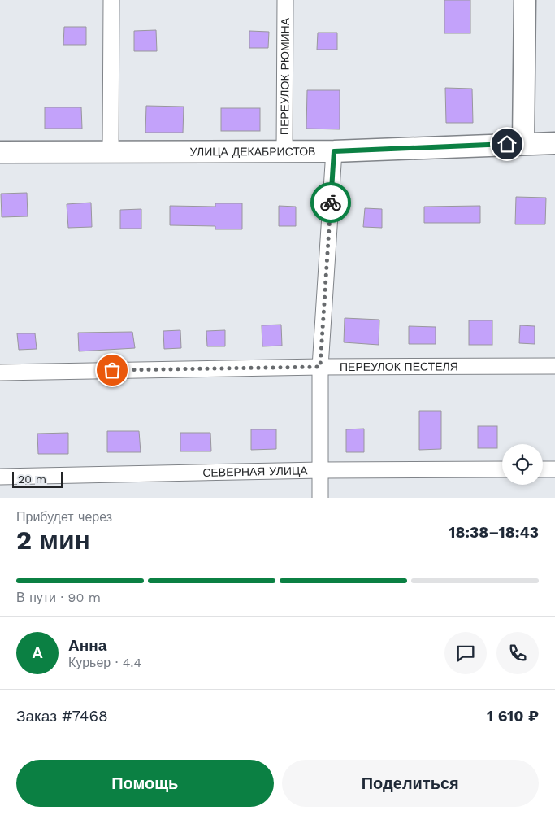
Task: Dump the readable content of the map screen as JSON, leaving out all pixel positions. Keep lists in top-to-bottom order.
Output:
{
  "streets": {
    "street": [
      "ПЕРЕУЛОК РЮМИНА",
      "УЛИЦА ДЕКАБРИСТОВ",
      "ПЕРЕУЛОК ПЕСТЕЛЯ",
      "СЕВЕРНАЯ УЛИЦА"
    ]
  },
  "crossings": [
    ["ПЕРЕУЛОК РЮМИНА", "УЛИЦА ДЕКАБРИСТОВ"]
  ],
  "scale_bar": "20 m",
  "page": {
    "scale": "20 m",
    "heading": ["2 мин", "Прибудет через", "18:38–18:43"],
    "panel": [
      "Анна",
      "Курьер · 4.4",
      "Заказ #7468",
      "1 610 ₽"
    ],
    "bar": "В пути · 90 m",
    "round": "А",
    "buttons": ["Помощь", "Поделиться"]
  }
}
